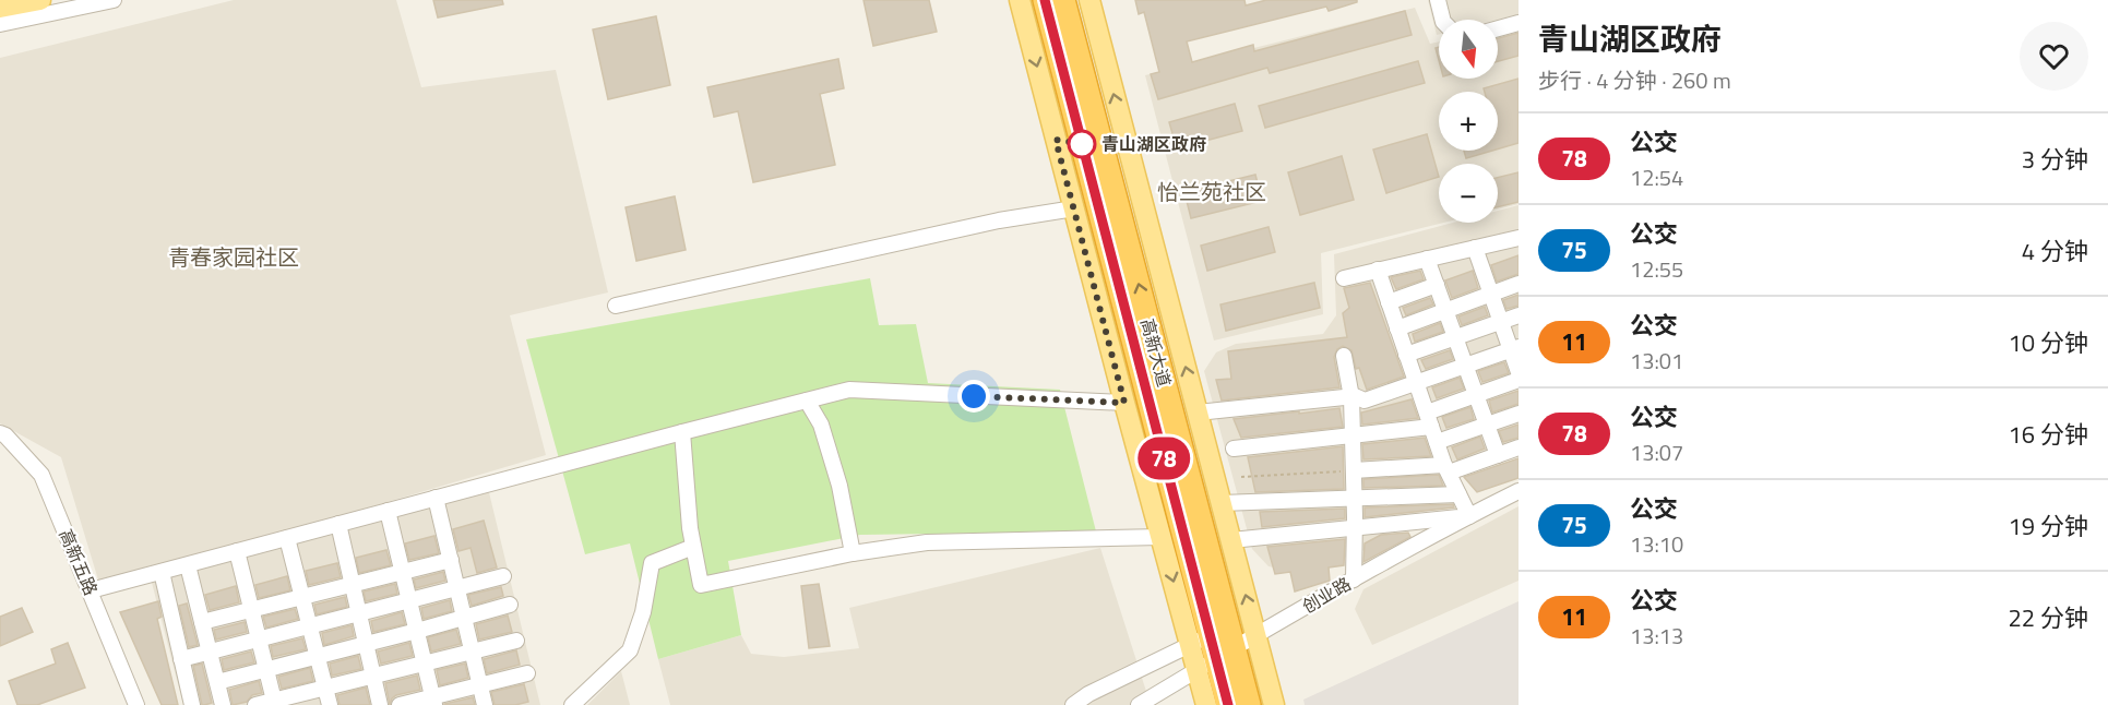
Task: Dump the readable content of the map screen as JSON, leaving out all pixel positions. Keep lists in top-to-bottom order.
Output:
{
  "streets": {
    "highway": ["高新大道"],
    "street": ["高新五路", "创业路"]
  },
  "crossings": [
    ["高新大道", "创业路"]
  ],
  "districts": ["怡兰苑社区", "青春家园社区"],
  "places": ["青山湖区政府"],
  "lines": ["bus line 78"],
  "north": "bottom",
  "page": {
    "on_map": "78",
    "heading": ["青山湖区政府", "步行 · 4 分钟 · 260 m"],
    "map_buttons": ["+", "−"],
    "list": [
      {
        "mark": "78",
        "name": "公交",
        "note": "12:54",
        "value": "3 分钟"
      },
      {
        "mark": "75",
        "name": "公交",
        "note": "12:55",
        "value": "4 分钟"
      },
      {
        "mark": "11",
        "name": "公交",
        "note": "13:01",
        "value": "10 分钟"
      },
      {
        "mark": "78",
        "name": "公交",
        "note": "13:07",
        "value": "16 分钟"
      },
      {
        "mark": "75",
        "name": "公交",
        "note": "13:10",
        "value": "19 分钟"
      },
      {
        "mark": "11",
        "name": "公交",
        "note": "13:13",
        "value": "22 分钟"
      }
    ]
  }
}
